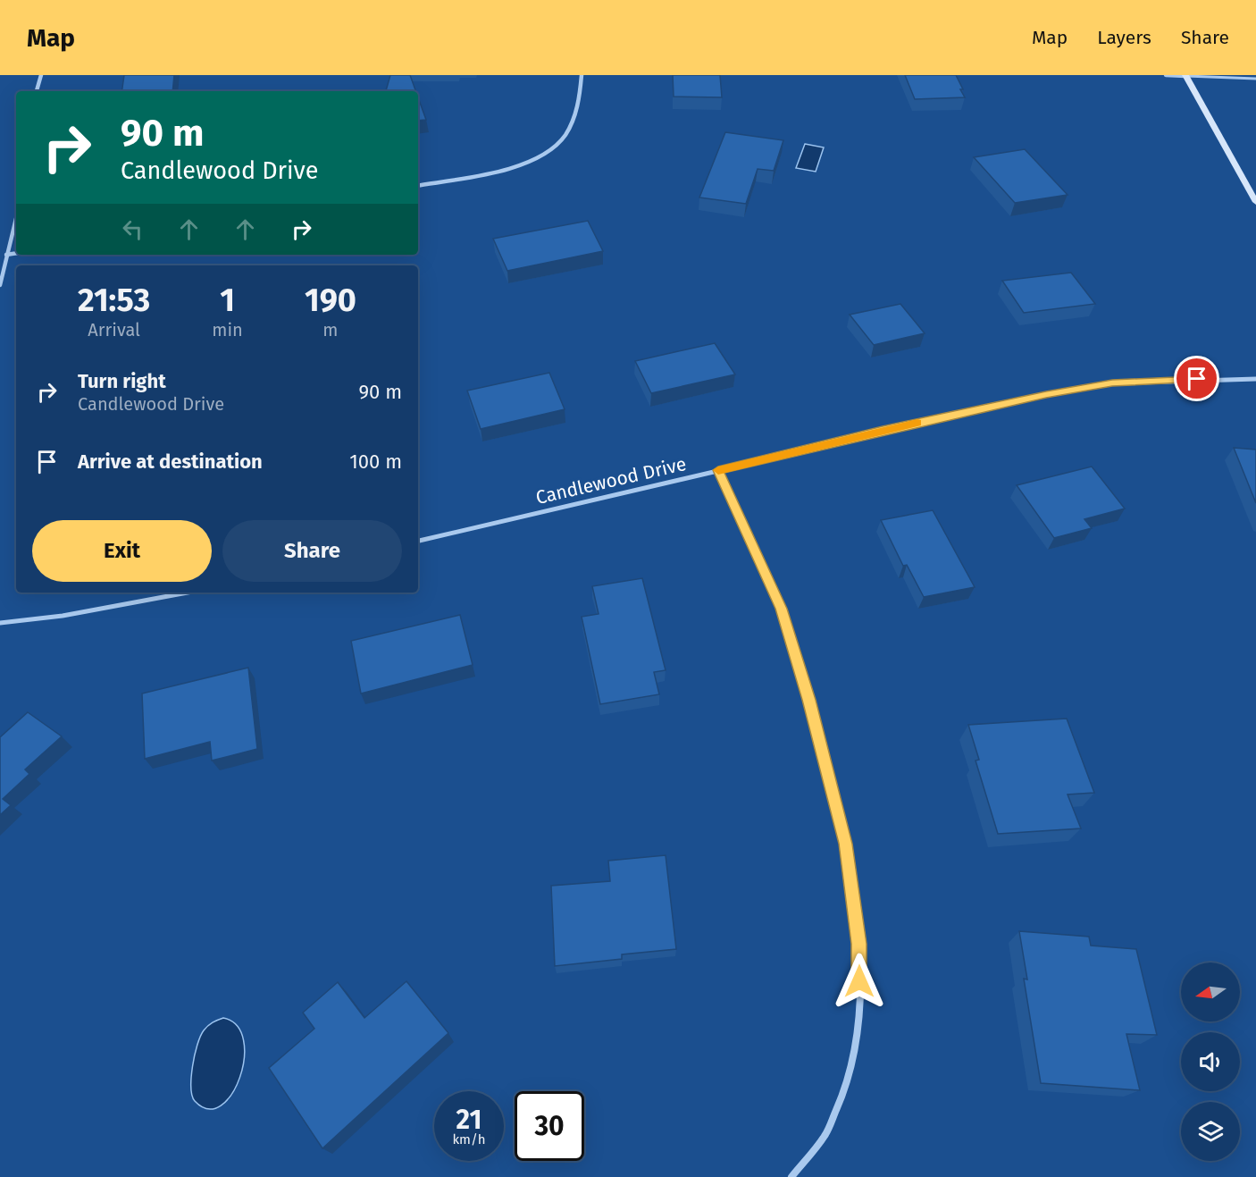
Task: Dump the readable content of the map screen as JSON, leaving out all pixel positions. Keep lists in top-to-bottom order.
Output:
{
  "streets": {
    "street": ["Candlewood Drive"]
  },
  "north": "left",
  "page": {
    "header": "Map",
    "nav": ["Map", "Layers", "Share"],
    "turn": ["90 m", "Candlewood Drive"],
    "eta": [
      "21:53",
      "Arrival",
      "1",
      "min",
      "190",
      "m"
    ],
    "list": [
      {
        "name": "Turn right",
        "note": "Candlewood Drive",
        "value": "90 m"
      },
      {
        "name": "Arrive at destination",
        "value": "100 m"
      }
    ],
    "buttons": ["Exit", "Share"],
    "speed": "21 km/h",
    "limit": "30"
  }
}
